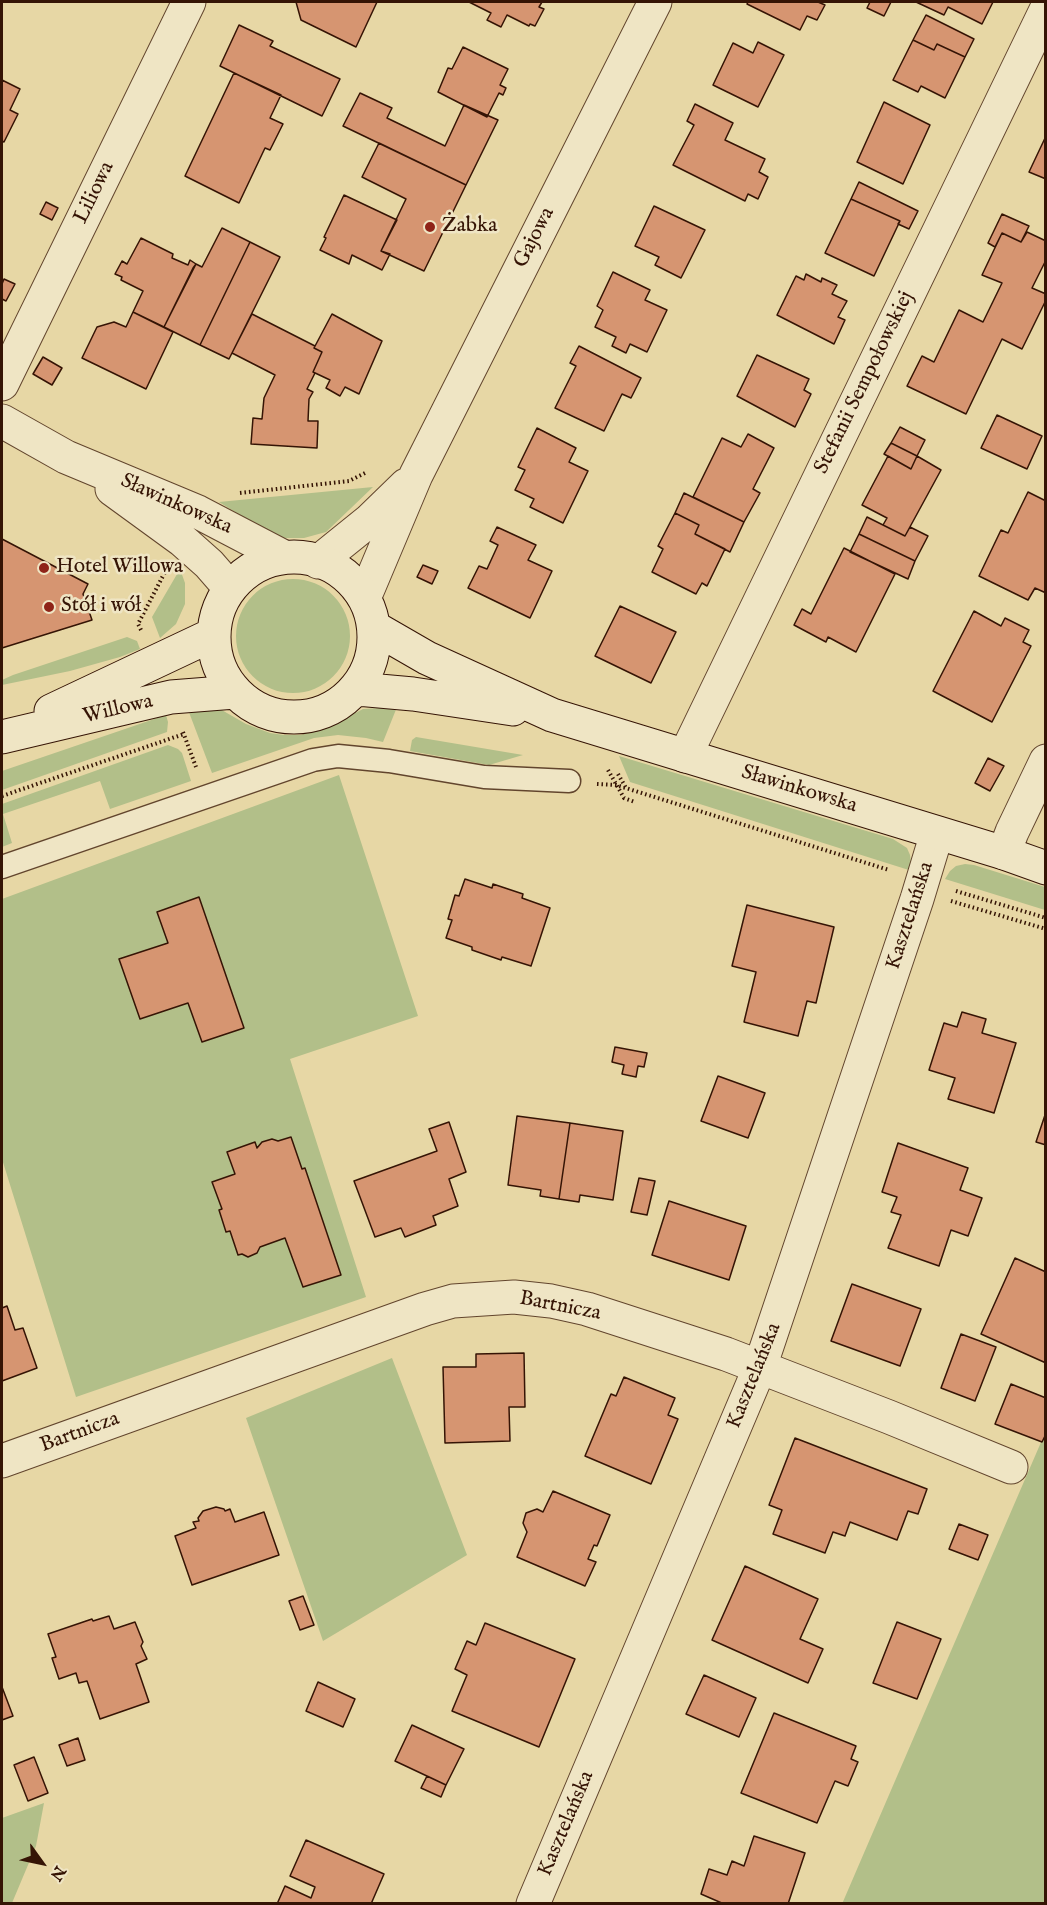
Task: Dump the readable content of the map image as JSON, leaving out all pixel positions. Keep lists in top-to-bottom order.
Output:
{
  "streets": {
    "street": [
      "Liliowa",
      "Gajowa",
      "Stefanii Sempołowskiej",
      "Sławinkowska",
      "Willowa",
      "Kasztelańska",
      "Bartnicza"
    ]
  },
  "crossings": [
    ["Gajowa", "Sławinkowska"],
    ["Gajowa", "Willowa"],
    ["Stefanii Sempołowskiej", "Sławinkowska"],
    ["Sławinkowska", "Willowa"],
    ["Sławinkowska", "Kasztelańska"],
    ["Kasztelańska", "Bartnicza"]
  ],
  "places": ["Żabka", "Hotel Willowa", "Stół i wół"],
  "north": "bottom right"
}
